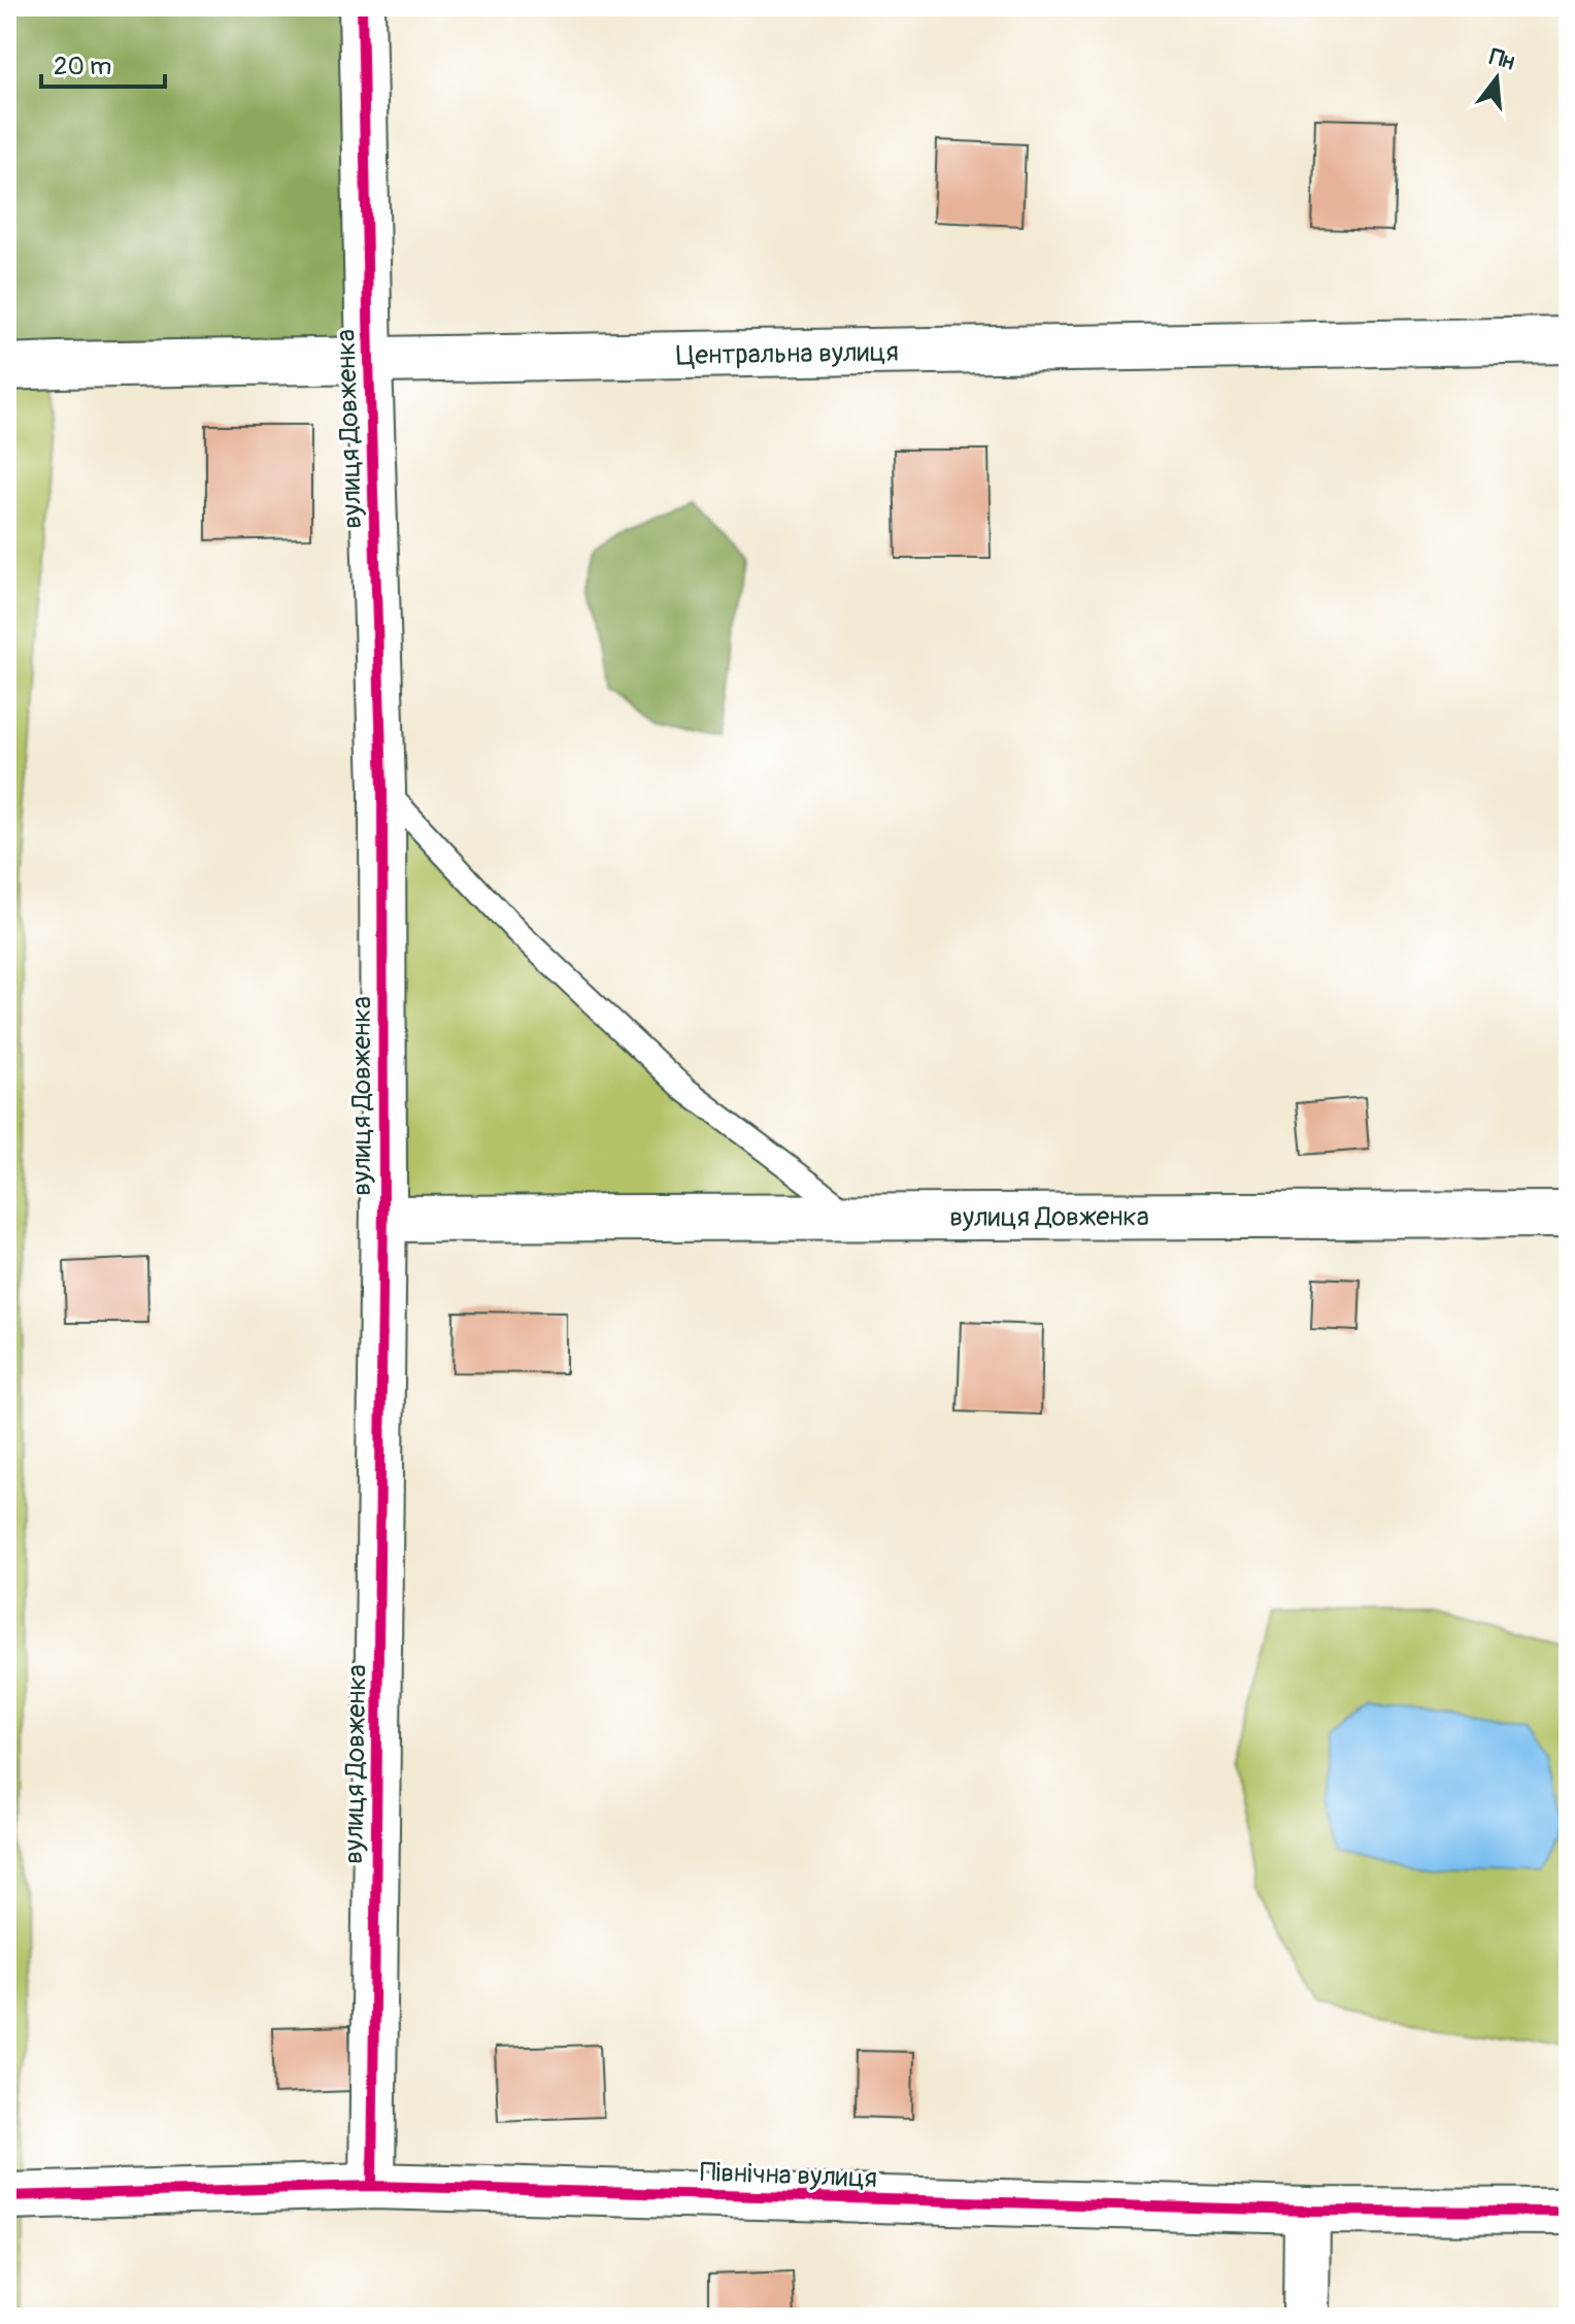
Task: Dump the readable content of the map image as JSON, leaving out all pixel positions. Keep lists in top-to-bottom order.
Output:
{
  "streets": {
    "street": ["Центральна вулиця", "вулиця Довженка", "Північна вулиця"]
  },
  "crossings": [
    ["Центральна вулиця", "вулиця Довженка"],
    ["вулиця Довженка", "Північна вулиця"]
  ],
  "scale_bar": "20 m",
  "north": "top"
}
